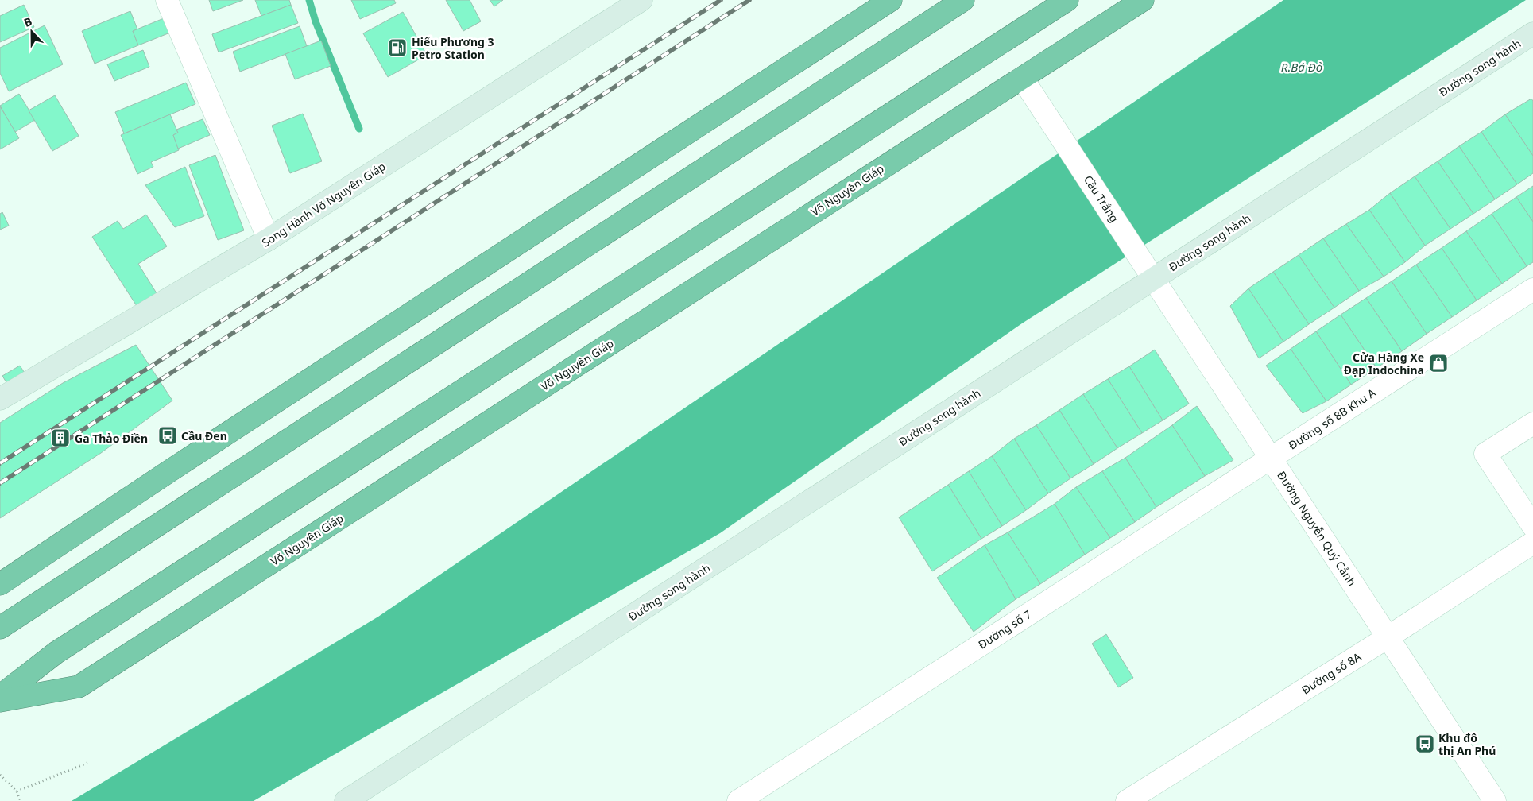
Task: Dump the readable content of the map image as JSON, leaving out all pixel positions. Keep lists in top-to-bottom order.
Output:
{
  "streets": {
    "highway": ["Võ Nguyên Giáp"],
    "main road": ["Đường song hành", "Song Hành Võ Nguyên Giáp"],
    "street": [
      "Cầu Trắng",
      "Đường số 8B Khu A",
      "Đường Nguyễn Quý Cảnh",
      "Đường số 7",
      "Đường số 8A"
    ]
  },
  "crossings": [
    ["Đường song hành", "Đường Nguyễn Quý Cảnh"],
    ["Võ Nguyên Giáp", "Cầu Trắng"],
    ["Cầu Trắng", "Đường Nguyễn Quý Cảnh"],
    ["Đường số 8B Khu A", "Đường Nguyễn Quý Cảnh"],
    ["Đường số 8B Khu A", "Đường số 7"],
    ["Đường Nguyễn Quý Cảnh", "Đường số 7"],
    ["Đường Nguyễn Quý Cảnh", "Đường số 8A"]
  ],
  "water": ["R.Bá Đỏ"],
  "places": {
    "fuel station": ["Hiếu Phương 3 Petro Station"],
    "shop": ["Cửa Hàng Xe Đạp Indochina"],
    "bus stop": ["Cầu Đen", "Khu đô thị An Phú"],
    "building": ["Ga Thảo Điền"]
  },
  "north": "top"
}
